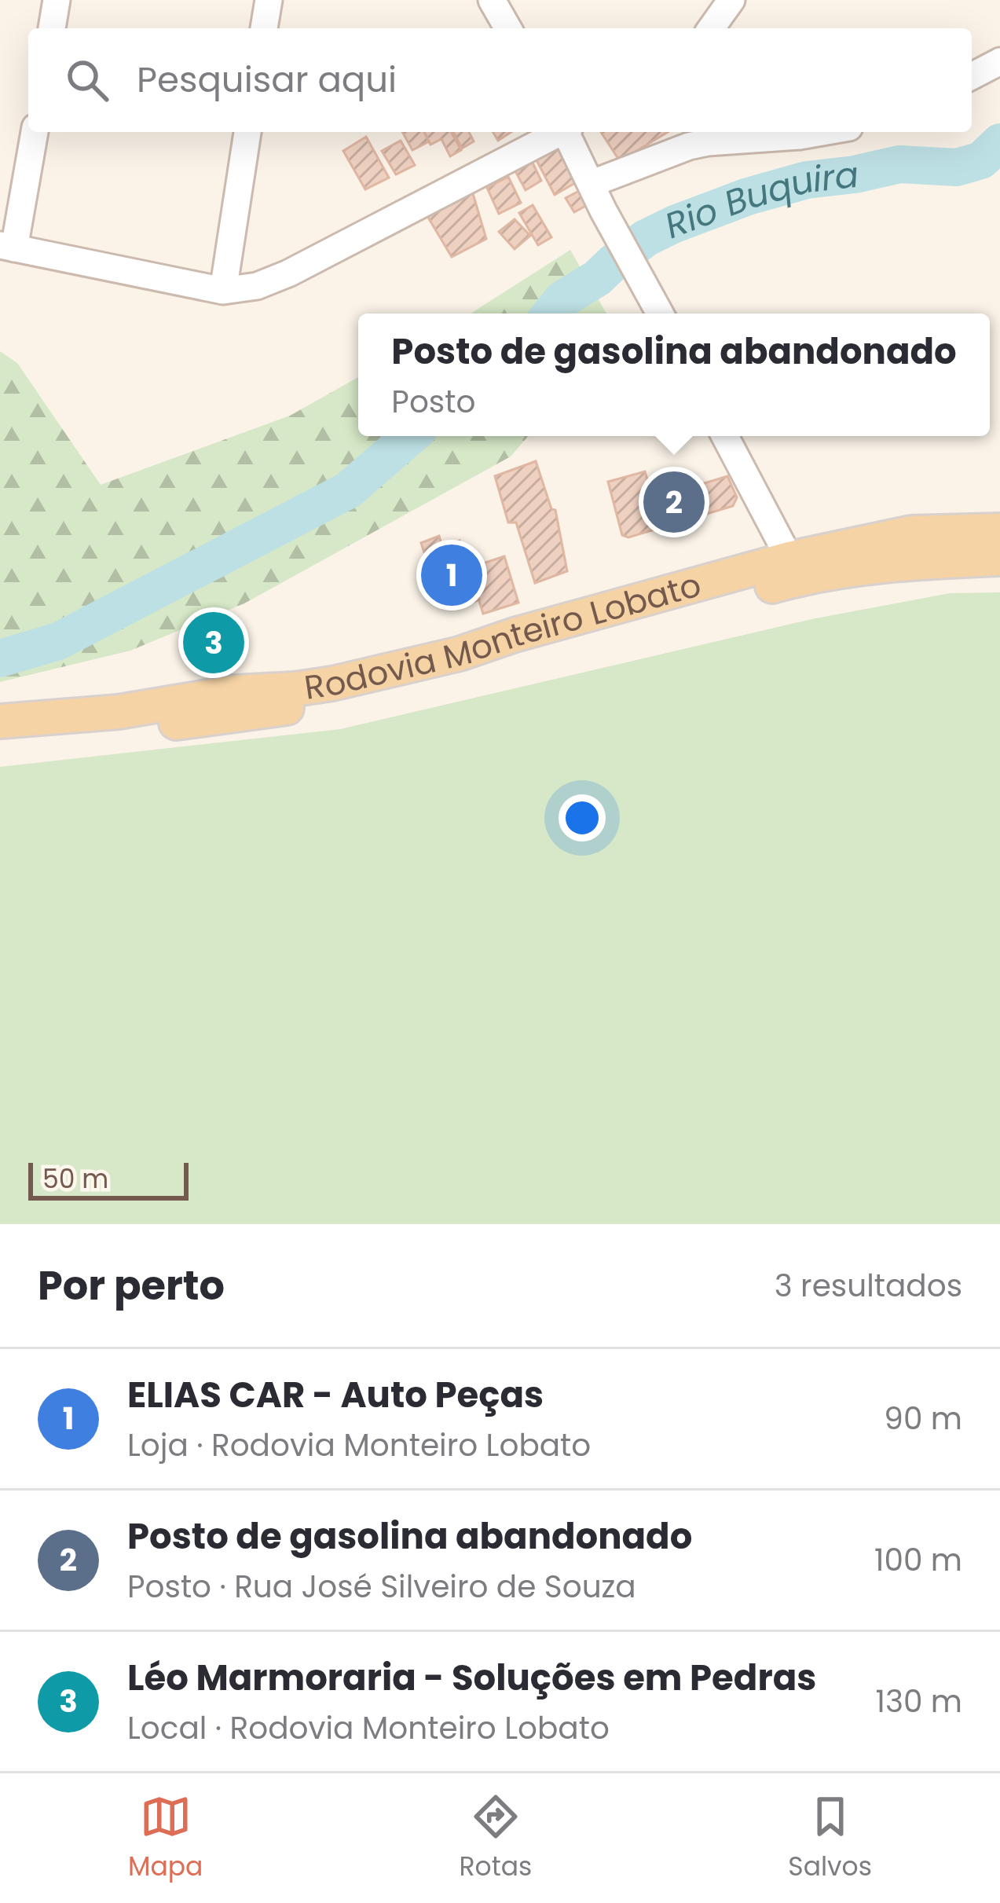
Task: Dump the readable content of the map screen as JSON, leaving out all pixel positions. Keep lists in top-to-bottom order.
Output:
{
  "streets": {
    "main road": ["Rodovia Monteiro Lobato"]
  },
  "water": ["Rio Buquira"],
  "scale_bar": "50 m",
  "page": {
    "search": "Pesquisar aqui",
    "popup": ["Posto de gasolina abandonado", "Posto"],
    "pins": ["2", "1", "3"],
    "scale": "50 m",
    "heading": ["Por perto", "3 resultados"],
    "list": [
      {
        "mark": "1",
        "name": "ELIAS CAR - Auto Peças",
        "note": "Loja · Rodovia Monteiro Lobato",
        "value": "90 m"
      },
      {
        "mark": "2",
        "name": "Posto de gasolina abandonado",
        "note": "Posto · Rua José Silveiro de Souza",
        "value": "100 m"
      },
      {
        "mark": "3",
        "name": "Léo Marmoraria - Soluções em Pedras",
        "note": "Local · Rodovia Monteiro Lobato",
        "value": "130 m"
      }
    ],
    "nav": ["Mapa", "Rotas", "Salvos"]
  }
}
